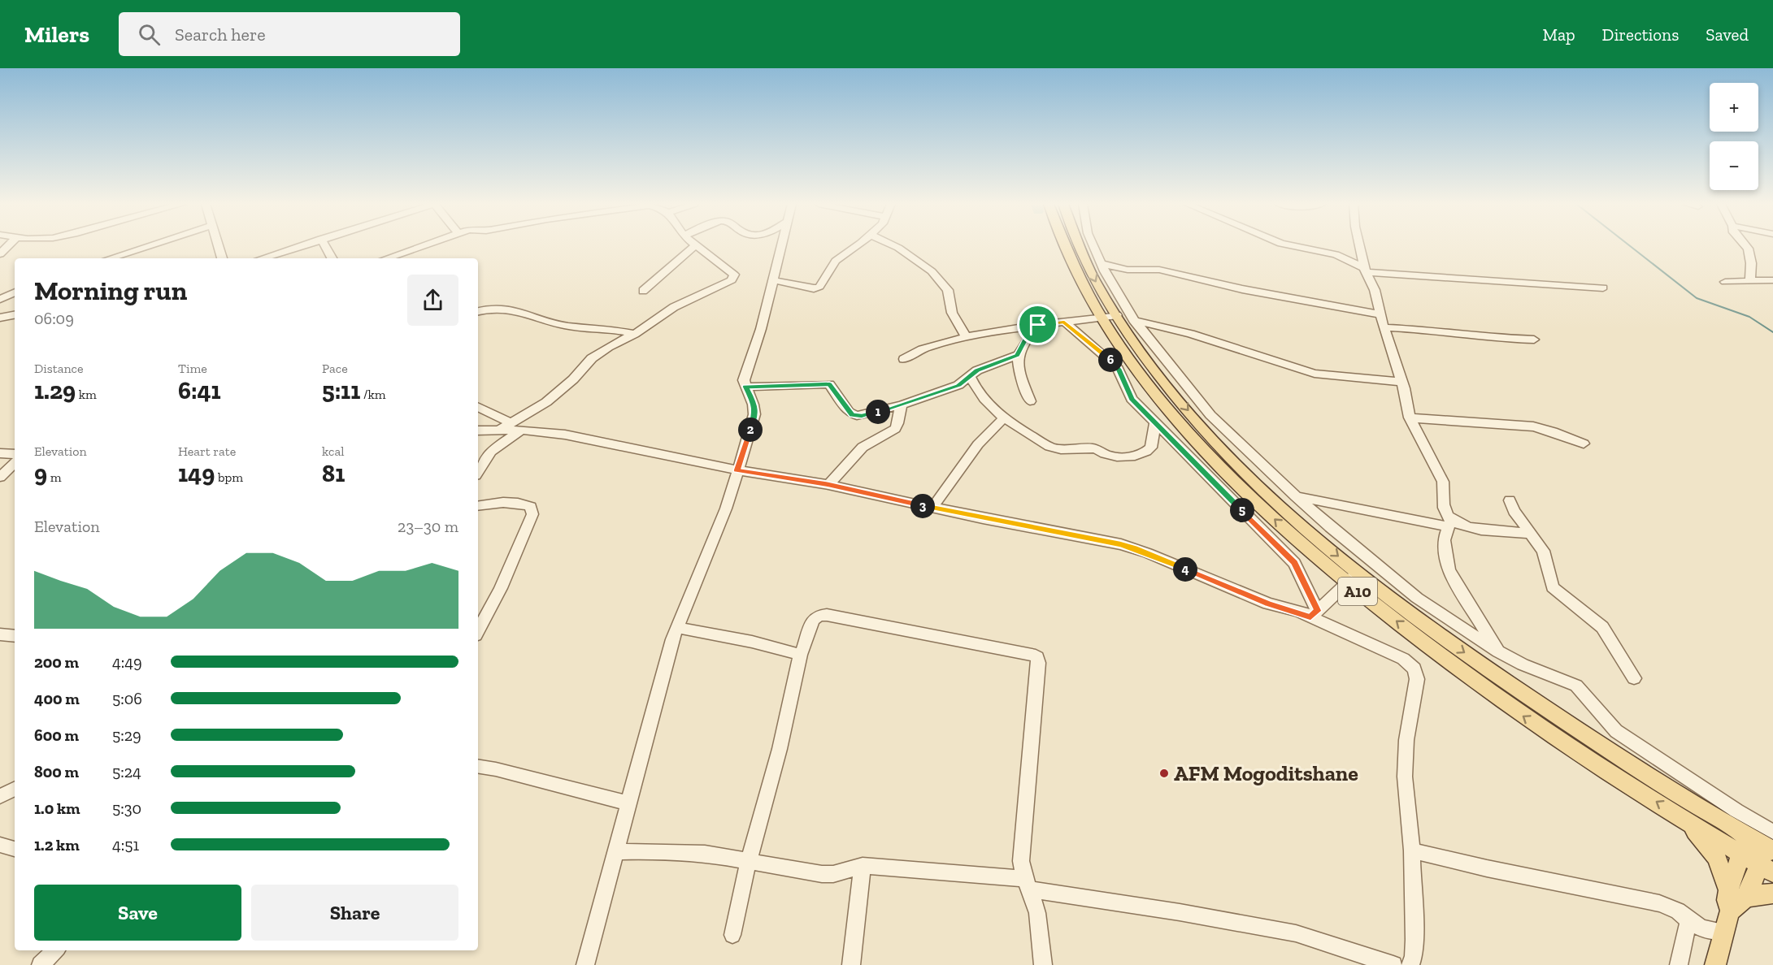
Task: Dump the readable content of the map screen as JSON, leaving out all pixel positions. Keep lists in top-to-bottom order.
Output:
{
  "streets": {
    "main road": ["A10"]
  },
  "places": ["AFM Mogoditshane"],
  "page": {
    "header": "Milers",
    "search": "Search here",
    "nav": ["Map", "Directions", "Saved"],
    "map_buttons": ["+", "−"],
    "heading": ["Morning run", "06:09"],
    "stats": [
      ["Distance", "1.29 km"],
      ["Time", "6:41"],
      ["Pace", "5:11 /km"],
      ["Elevation", "9 m"],
      ["Heart rate", "149 bpm"],
      ["kcal", "81"]
    ],
    "pins": [
      "6",
      "1",
      "2",
      "3",
      "5",
      "4"
    ],
    "chart": ["Elevation", "23–30 m"],
    "list": [
      {
        "name": "200 m",
        "note": "4:49"
      },
      {
        "name": "400 m",
        "note": "5:06"
      },
      {
        "name": "600 m",
        "note": "5:29"
      },
      {
        "name": "800 m",
        "note": "5:24"
      },
      {
        "name": "1.0 km",
        "note": "5:30"
      },
      {
        "name": "1.2 km",
        "note": "4:51"
      }
    ],
    "buttons": ["Save", "Share"]
  }
}
